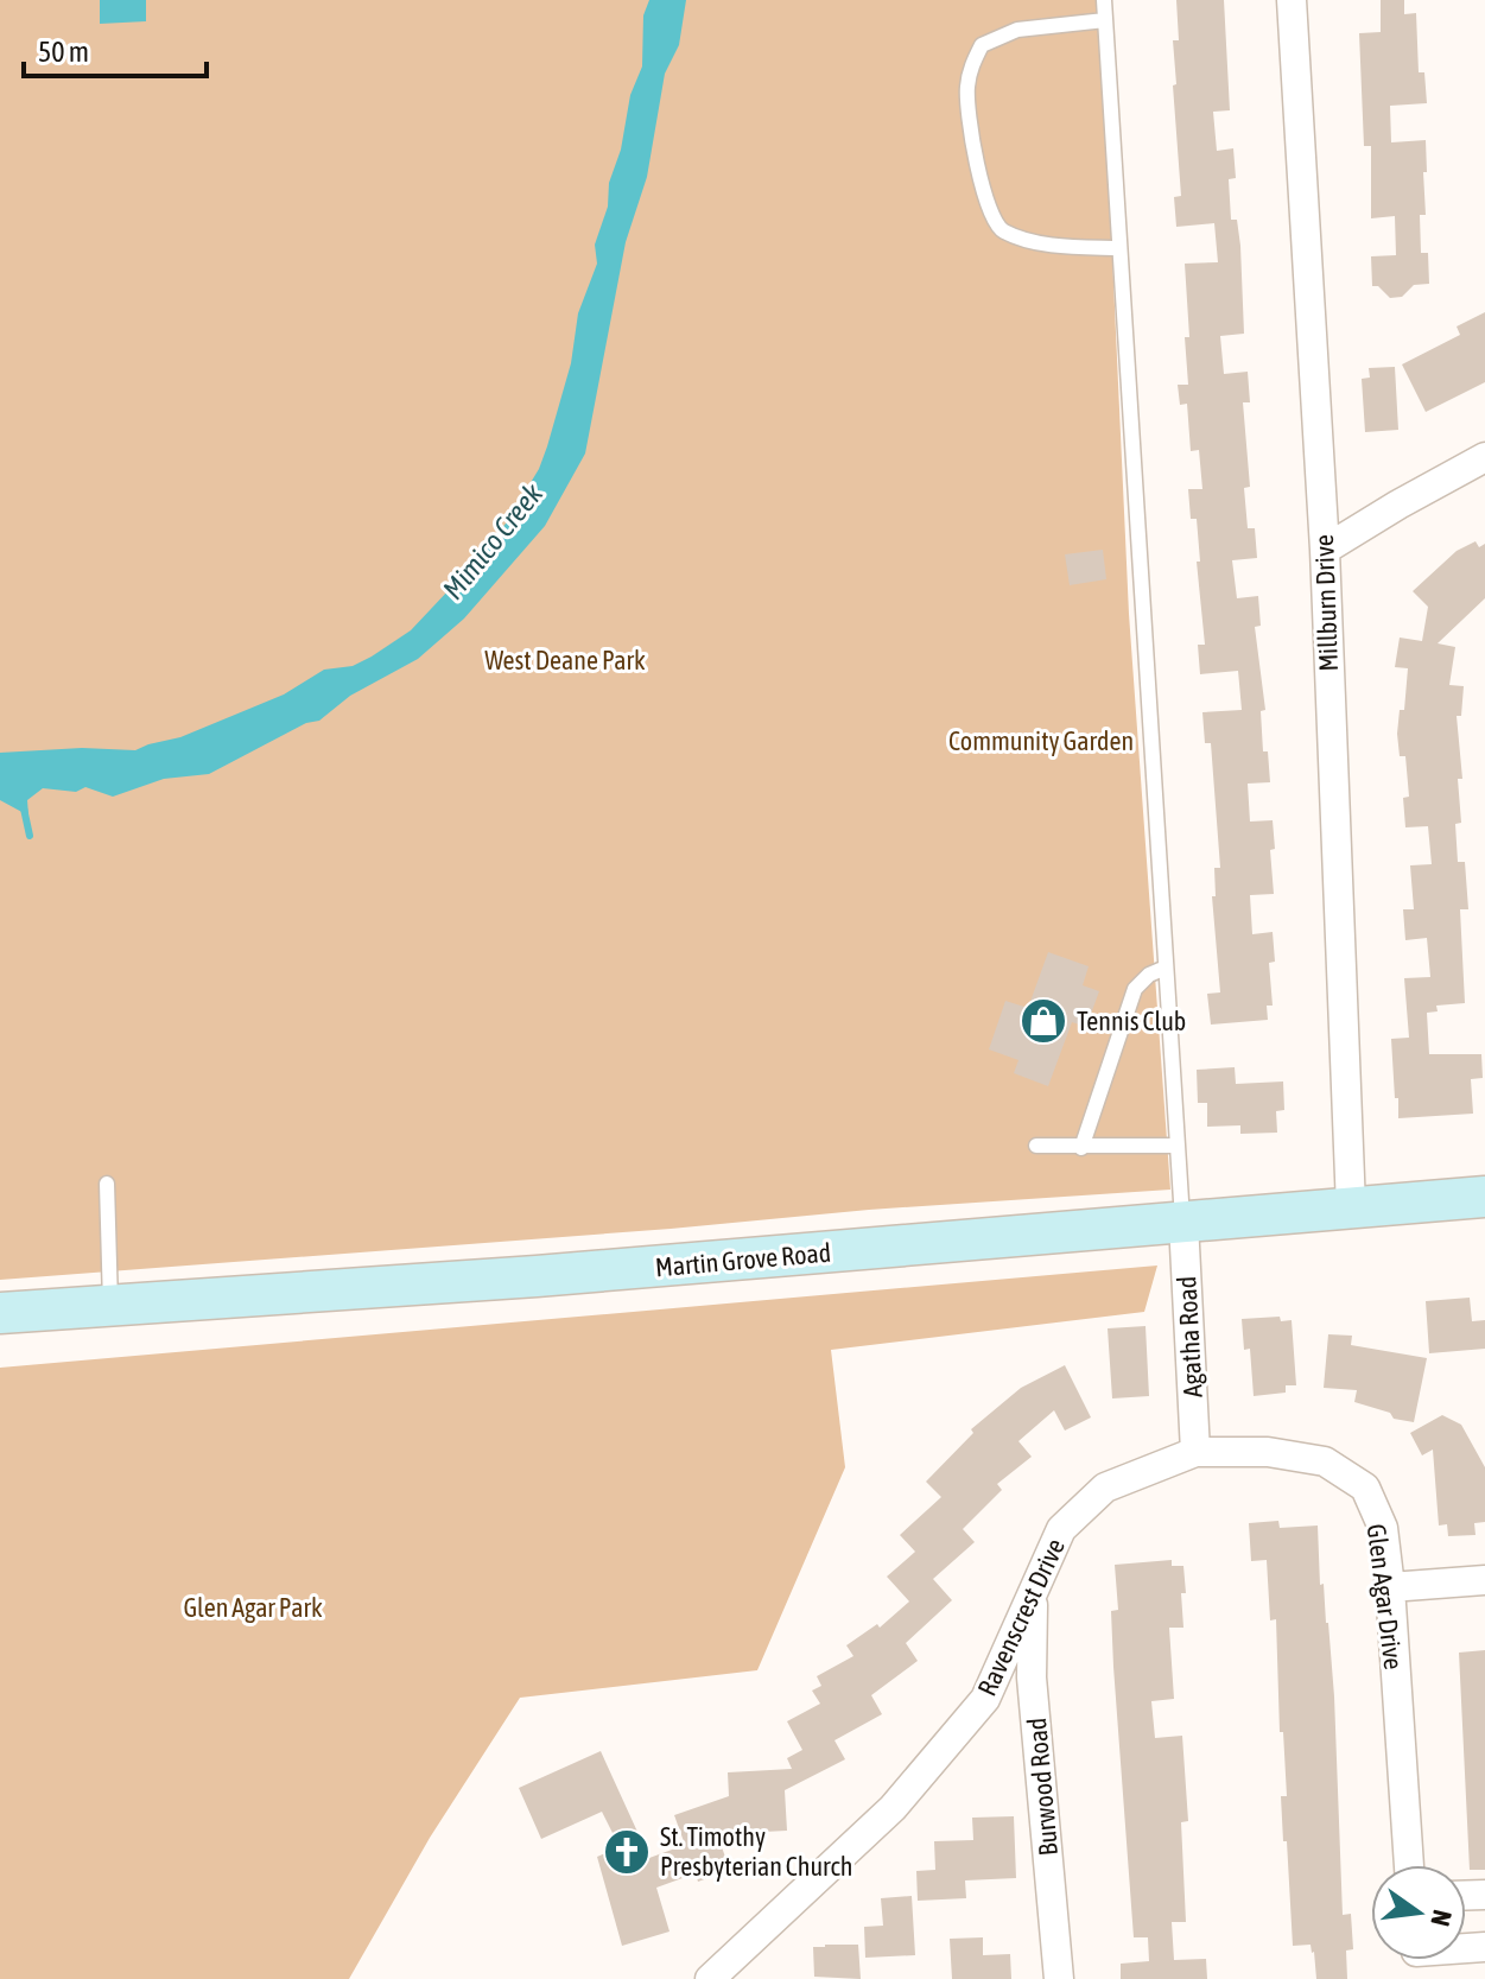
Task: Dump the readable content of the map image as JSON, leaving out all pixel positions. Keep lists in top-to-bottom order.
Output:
{
  "streets": {
    "main road": ["Martin Grove Road"],
    "street": [
      "Millburn Drive",
      "Agatha Road",
      "Glen Agar Drive",
      "Ravenscrest Drive",
      "Burwood Road"
    ]
  },
  "crossings": [
    ["Millburn Drive", "Martin Grove Road"],
    ["Martin Grove Road", "Agatha Road"],
    ["Agatha Road", "Glen Agar Drive"],
    ["Agatha Road", "Ravenscrest Drive"],
    ["Glen Agar Drive", "Ravenscrest Drive"],
    ["Ravenscrest Drive", "Burwood Road"]
  ],
  "water": ["Mimico Creek"],
  "parks": ["West Deane Park", "Community Garden", "Glen Agar Park"],
  "places": {
    "shop": ["Tennis Club"],
    "church": ["St. Timothy Presbyterian Church"]
  },
  "scale_bar": "50 m",
  "north": "right"
}
